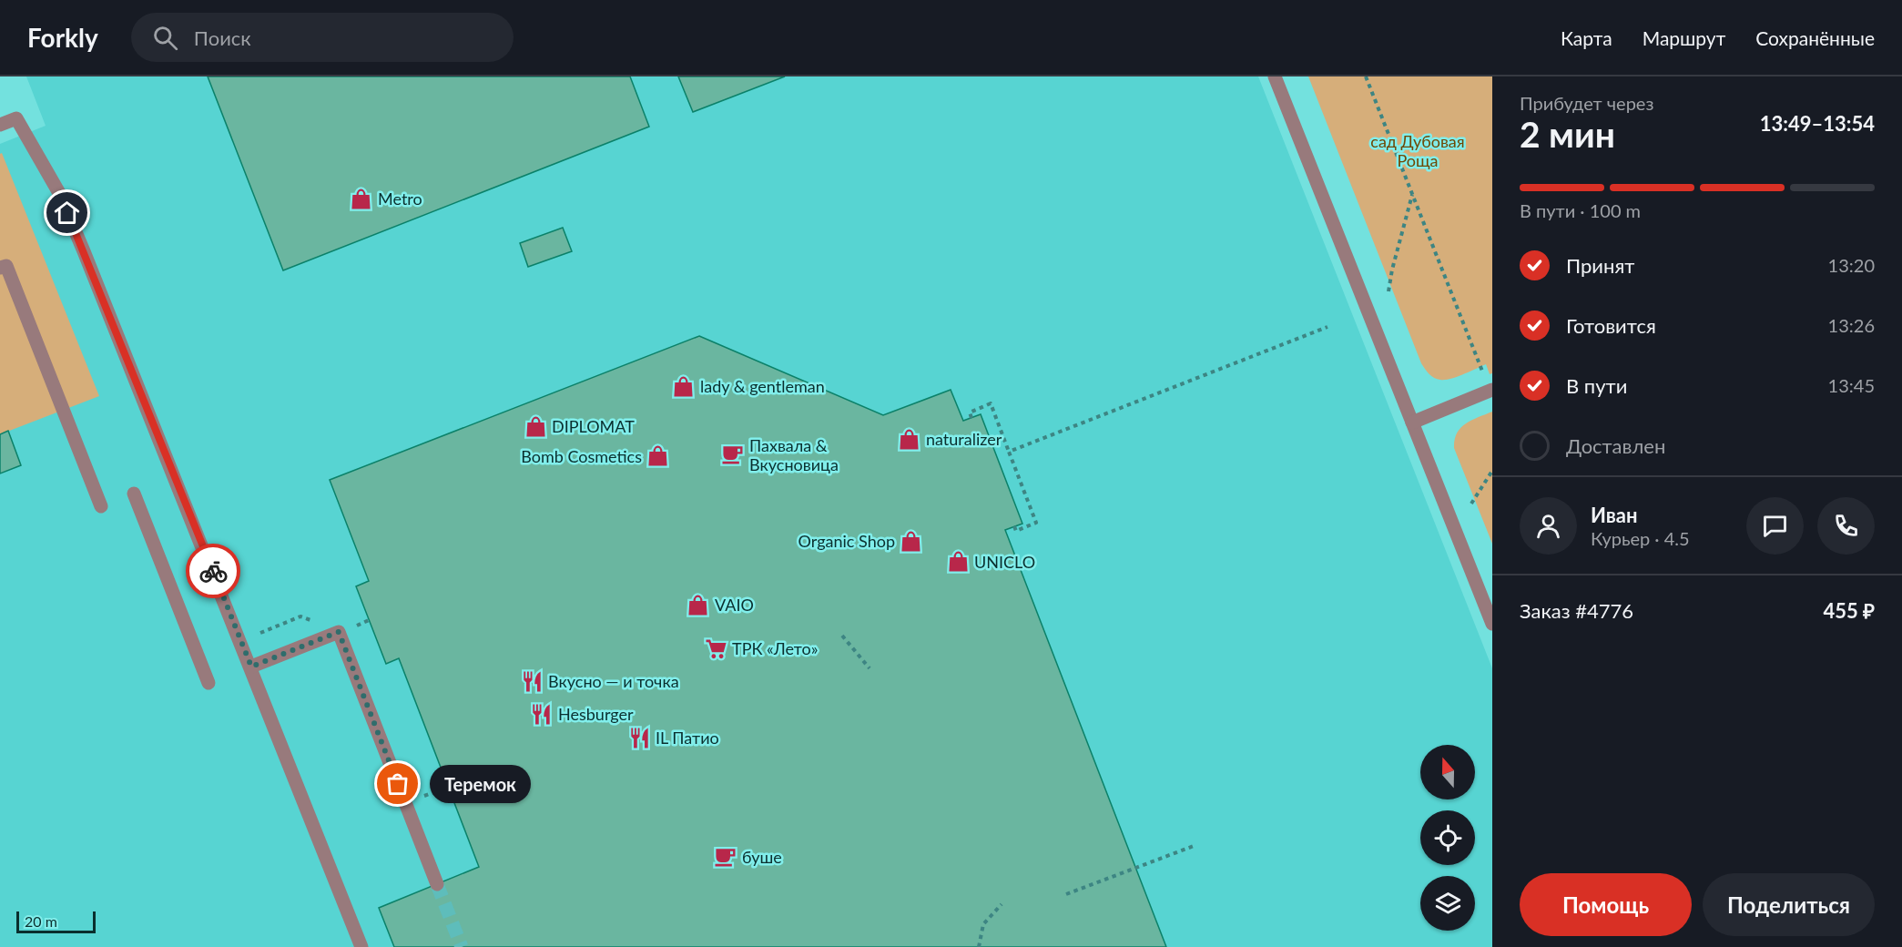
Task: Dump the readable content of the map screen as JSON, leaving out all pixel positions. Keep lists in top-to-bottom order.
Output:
{
  "parks": ["сад Дубовая Роща"],
  "places": {
    "shop": [
      "Metro",
      "lady & gentleman",
      "DIPLOMAT",
      "naturalizer",
      "Bomb Cosmetics",
      "Organic Shop",
      "UNICLO",
      "VAIO"
    ],
    "cafe": ["Пахвала & Вкусновица", "буше"],
    "supermarket": ["ТРК «Лето»"],
    "restaurant": ["Вкусно — и точка", "Hesburger", "IL Патио"],
    "other": ["Теремок"]
  },
  "scale_bar": "20 m",
  "north": "top",
  "page": {
    "header": "Forkly",
    "search": "Поиск",
    "nav": ["Карта", "Маршрут", "Сохранённые"],
    "heading": ["2 мин", "Прибудет через", "13:49–13:54"],
    "panel": [
      "Иван",
      "Курьер · 4.5",
      "Заказ #4776",
      "455 ₽"
    ],
    "bar": "В пути · 100 m",
    "list": [
      ["Принят", "13:20"],
      ["Готовится", "13:26"],
      ["В пути", "13:45"],
      "Доставлен"
    ],
    "bubble": "Теремок",
    "buttons": ["Помощь", "Поделиться"],
    "scale": "20 m"
  }
}
